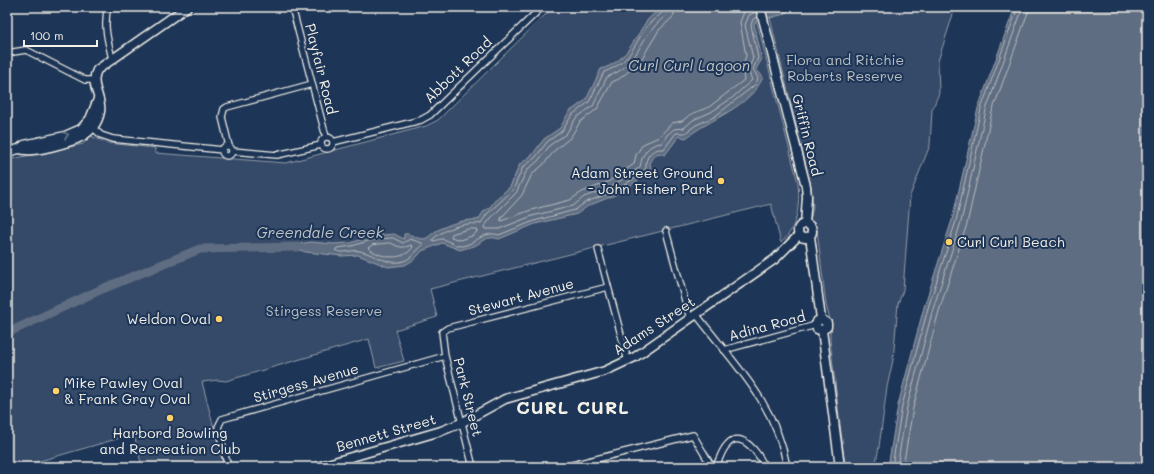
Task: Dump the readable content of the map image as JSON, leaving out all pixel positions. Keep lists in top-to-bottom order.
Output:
{
  "streets": {
    "main road": ["Griffin Road", "Adams Street", "Bennett Street"],
    "street": [
      "Playfair Road",
      "Abbott Road",
      "Stewart Avenue",
      "Adina Road",
      "Stirgess Avenue",
      "Park Street"
    ]
  },
  "crossings": [
    ["Playfair Road", "Abbott Road"],
    ["Griffin Road", "Adams Street"],
    ["Stewart Avenue", "Park Street"],
    ["Adams Street", "Park Street"],
    ["Adams Street", "Bennett Street"],
    ["Stirgess Avenue", "Park Street"],
    ["Park Street", "Bennett Street"]
  ],
  "districts": ["CURL CURL"],
  "water": ["Curl Curl Lagoon", "Greendale Creek"],
  "parks": ["Flora and Ritchie Roberts Reserve", "Stirgess Reserve"],
  "places": [
    "Adam Street Ground - John Fisher Park",
    "Curl Curl Beach",
    "Weldon Oval",
    "Mike Pawley Oval & Frank Gray Oval",
    "Harbord Bowling and Recreation Club"
  ],
  "scale_bar": "100 m"
}
